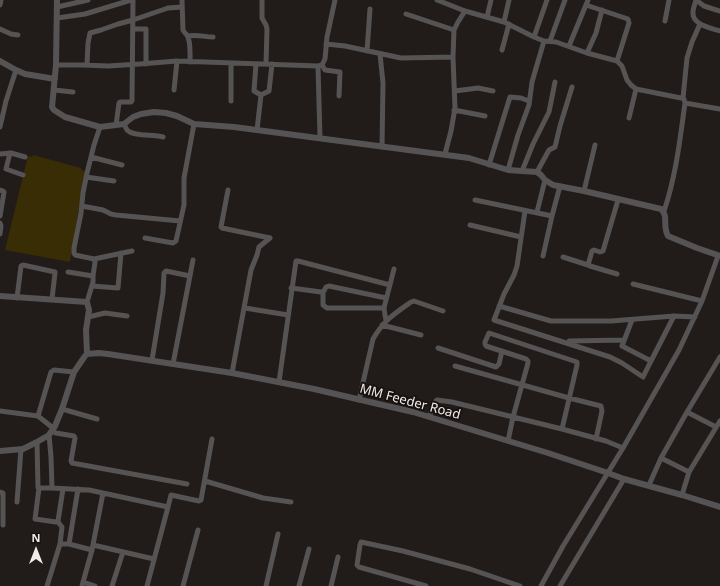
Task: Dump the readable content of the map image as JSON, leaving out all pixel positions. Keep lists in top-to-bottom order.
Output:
{
  "streets": {
    "street": ["MM Feeder Road"]
  },
  "north": "top"
}
